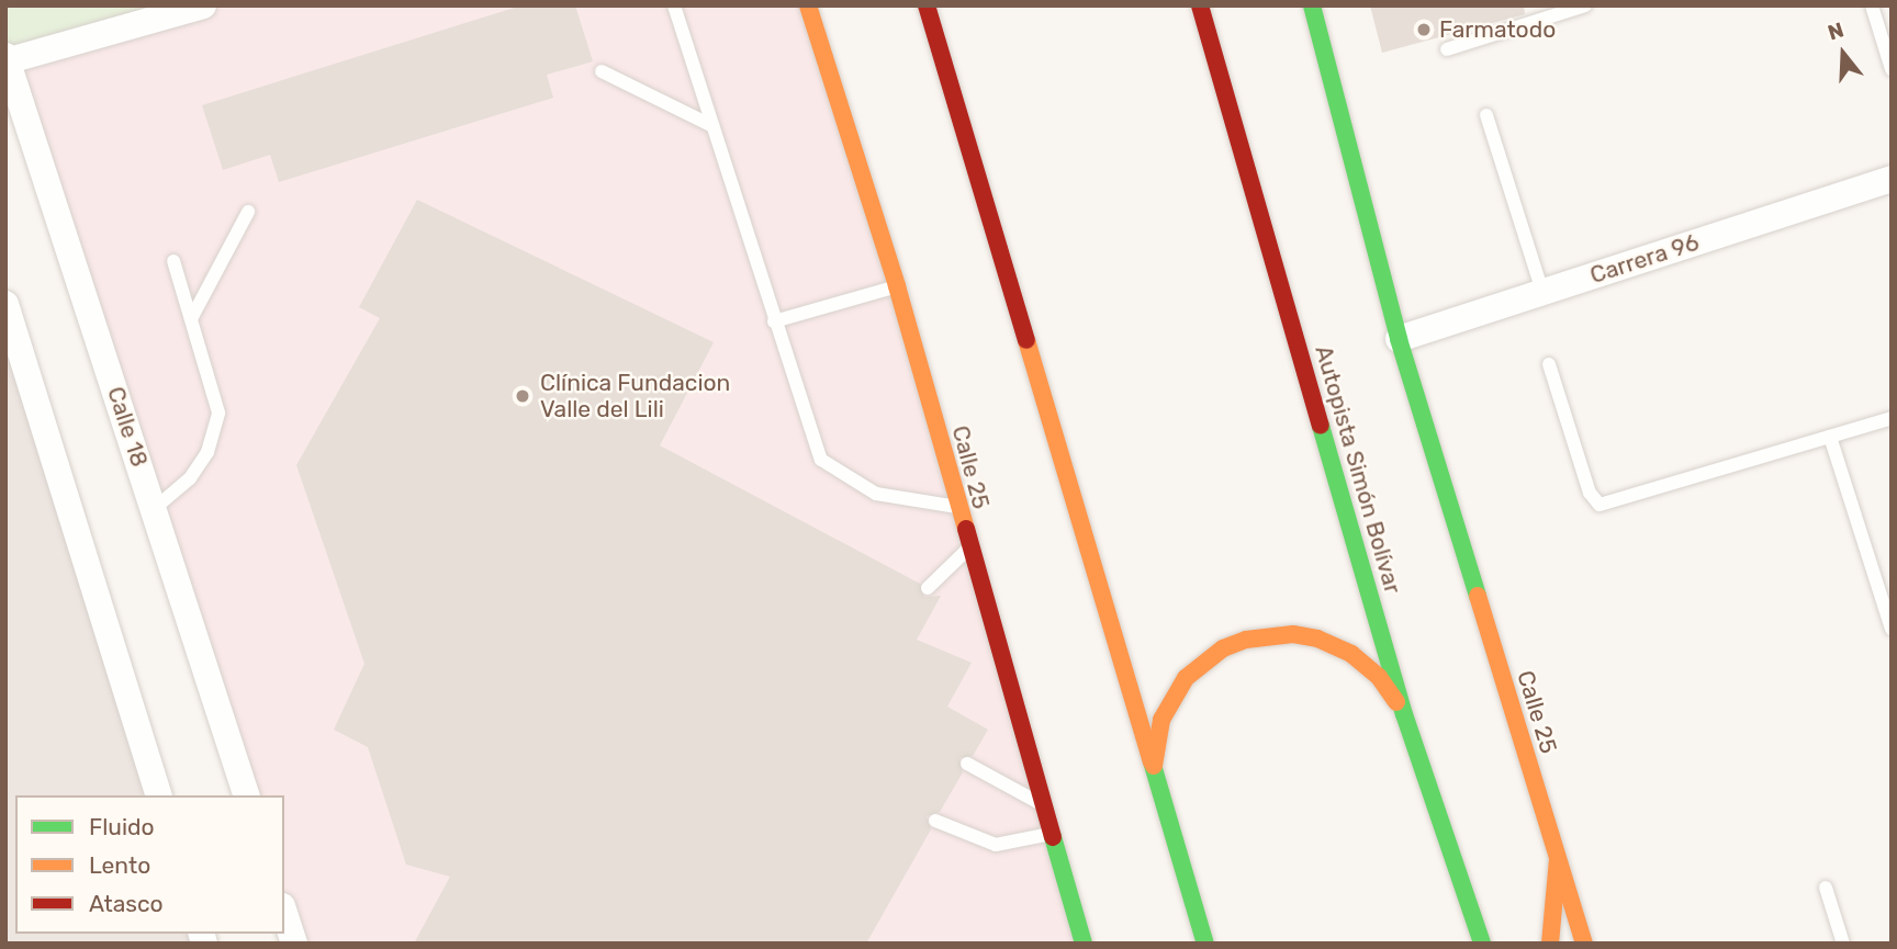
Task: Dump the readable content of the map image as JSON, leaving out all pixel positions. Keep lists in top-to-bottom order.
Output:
{
  "streets": {
    "main road": ["Calle 25", "Autopista Simón Bolívar"],
    "street": ["Carrera 96", "Calle 18"]
  },
  "crossings": [
    ["Carrera 96", "Calle 25"]
  ],
  "places": ["Farmatodo", "Clínica Fundacion Valle del Lili"],
  "legend": ["Fluido", "Lento", "Atasco"],
  "north": "top"
}
